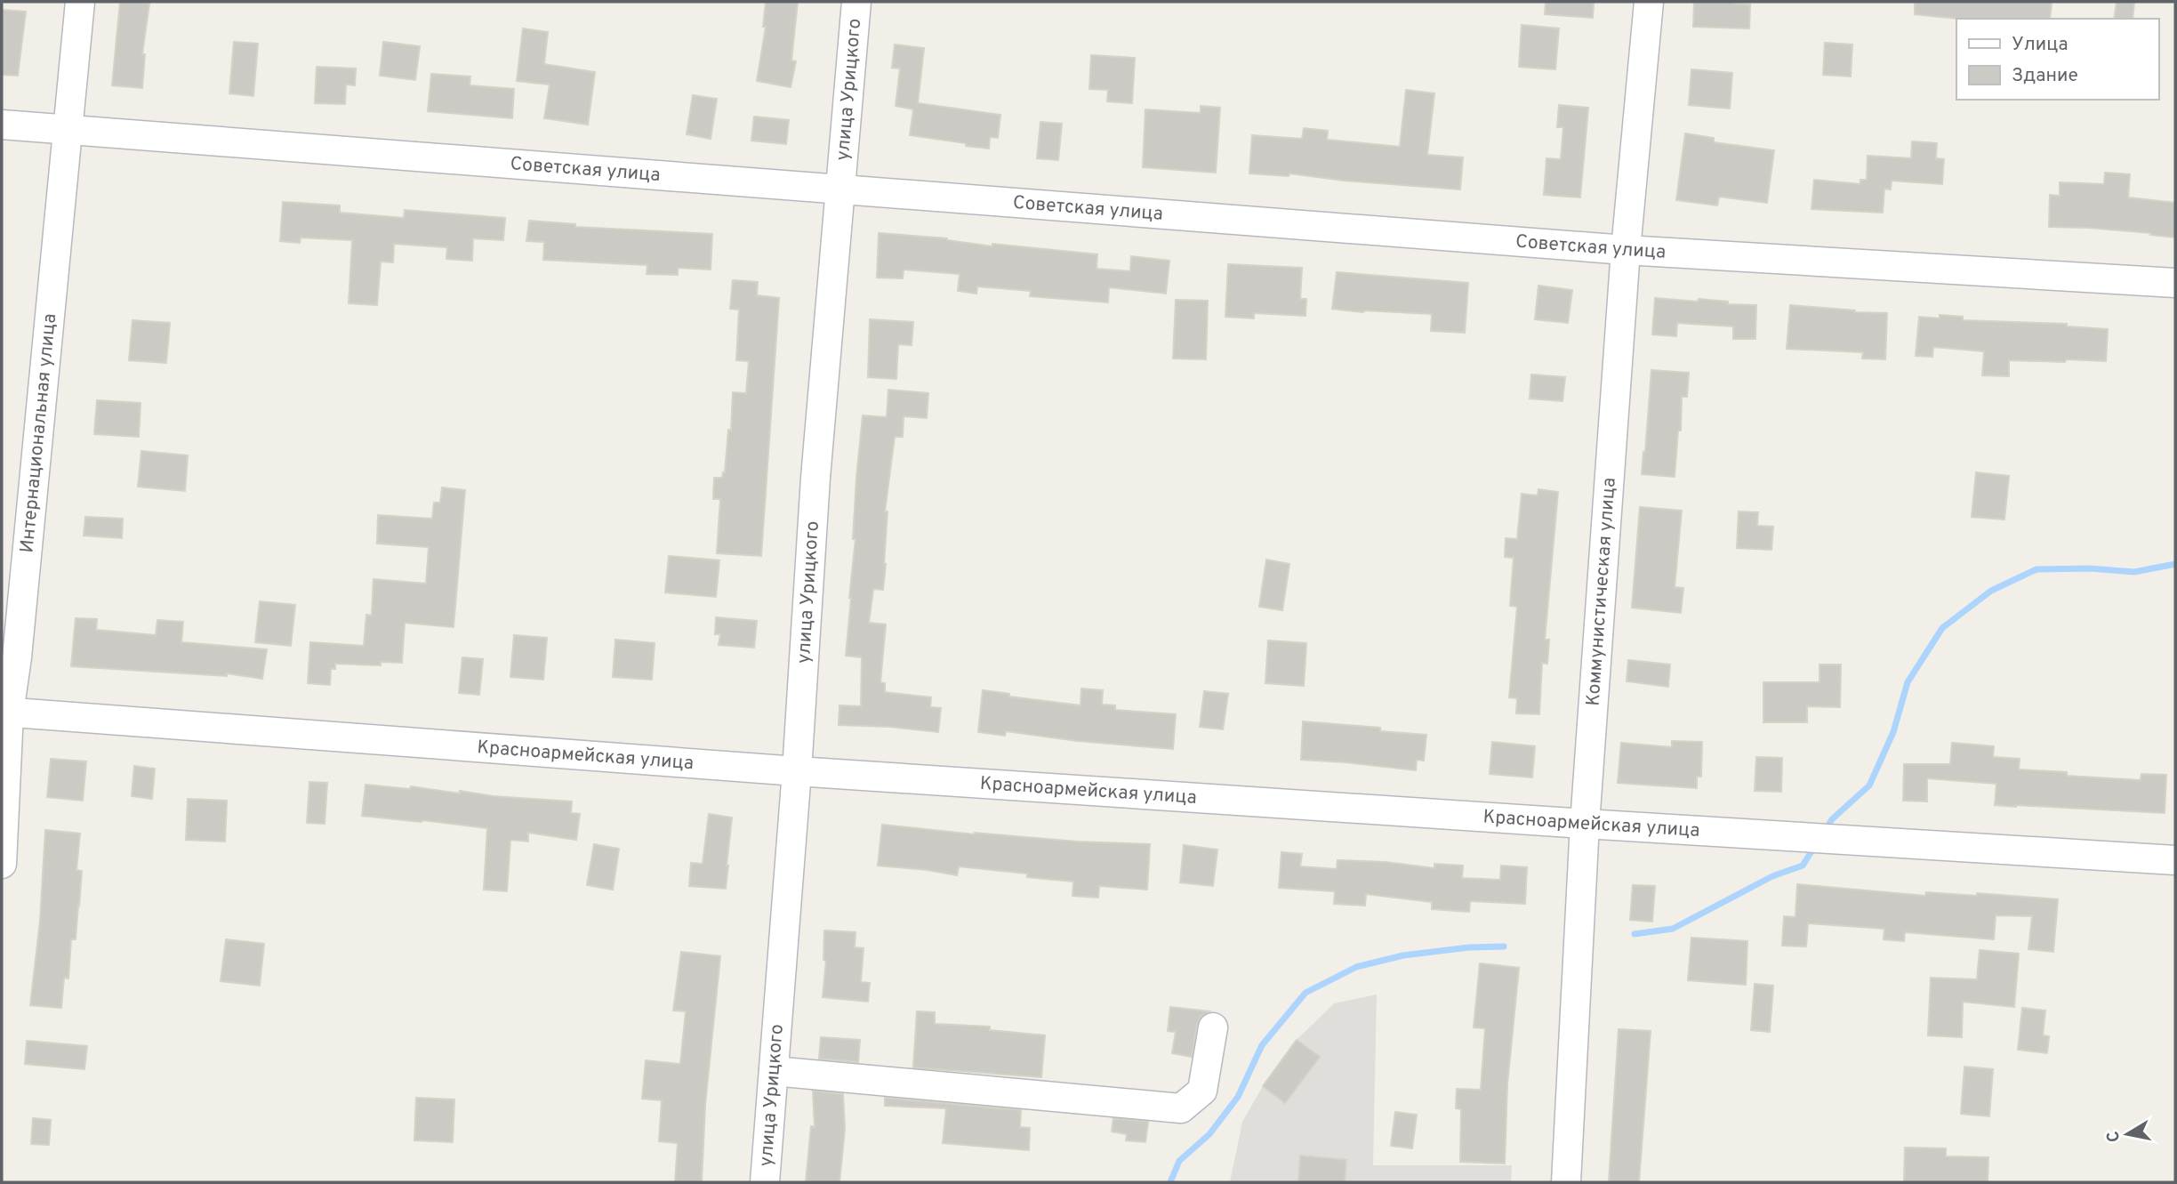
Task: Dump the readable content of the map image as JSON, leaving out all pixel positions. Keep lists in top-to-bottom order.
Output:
{
  "streets": {
    "street": [
      "улица Урицкого",
      "Советская улица",
      "Интернациональная улица",
      "Коммунистическая улица",
      "Красноармейская улица"
    ]
  },
  "crossings": [
    ["улица Урицкого", "Советская улица"],
    ["улица Урицкого", "Красноармейская улица"],
    ["Советская улица", "Интернациональная улица"],
    ["Советская улица", "Коммунистическая улица"],
    ["Интернациональная улица", "Красноармейская улица"],
    ["Коммунистическая улица", "Красноармейская улица"]
  ],
  "legend": ["Улица", "Здание"],
  "north": "left"
}
